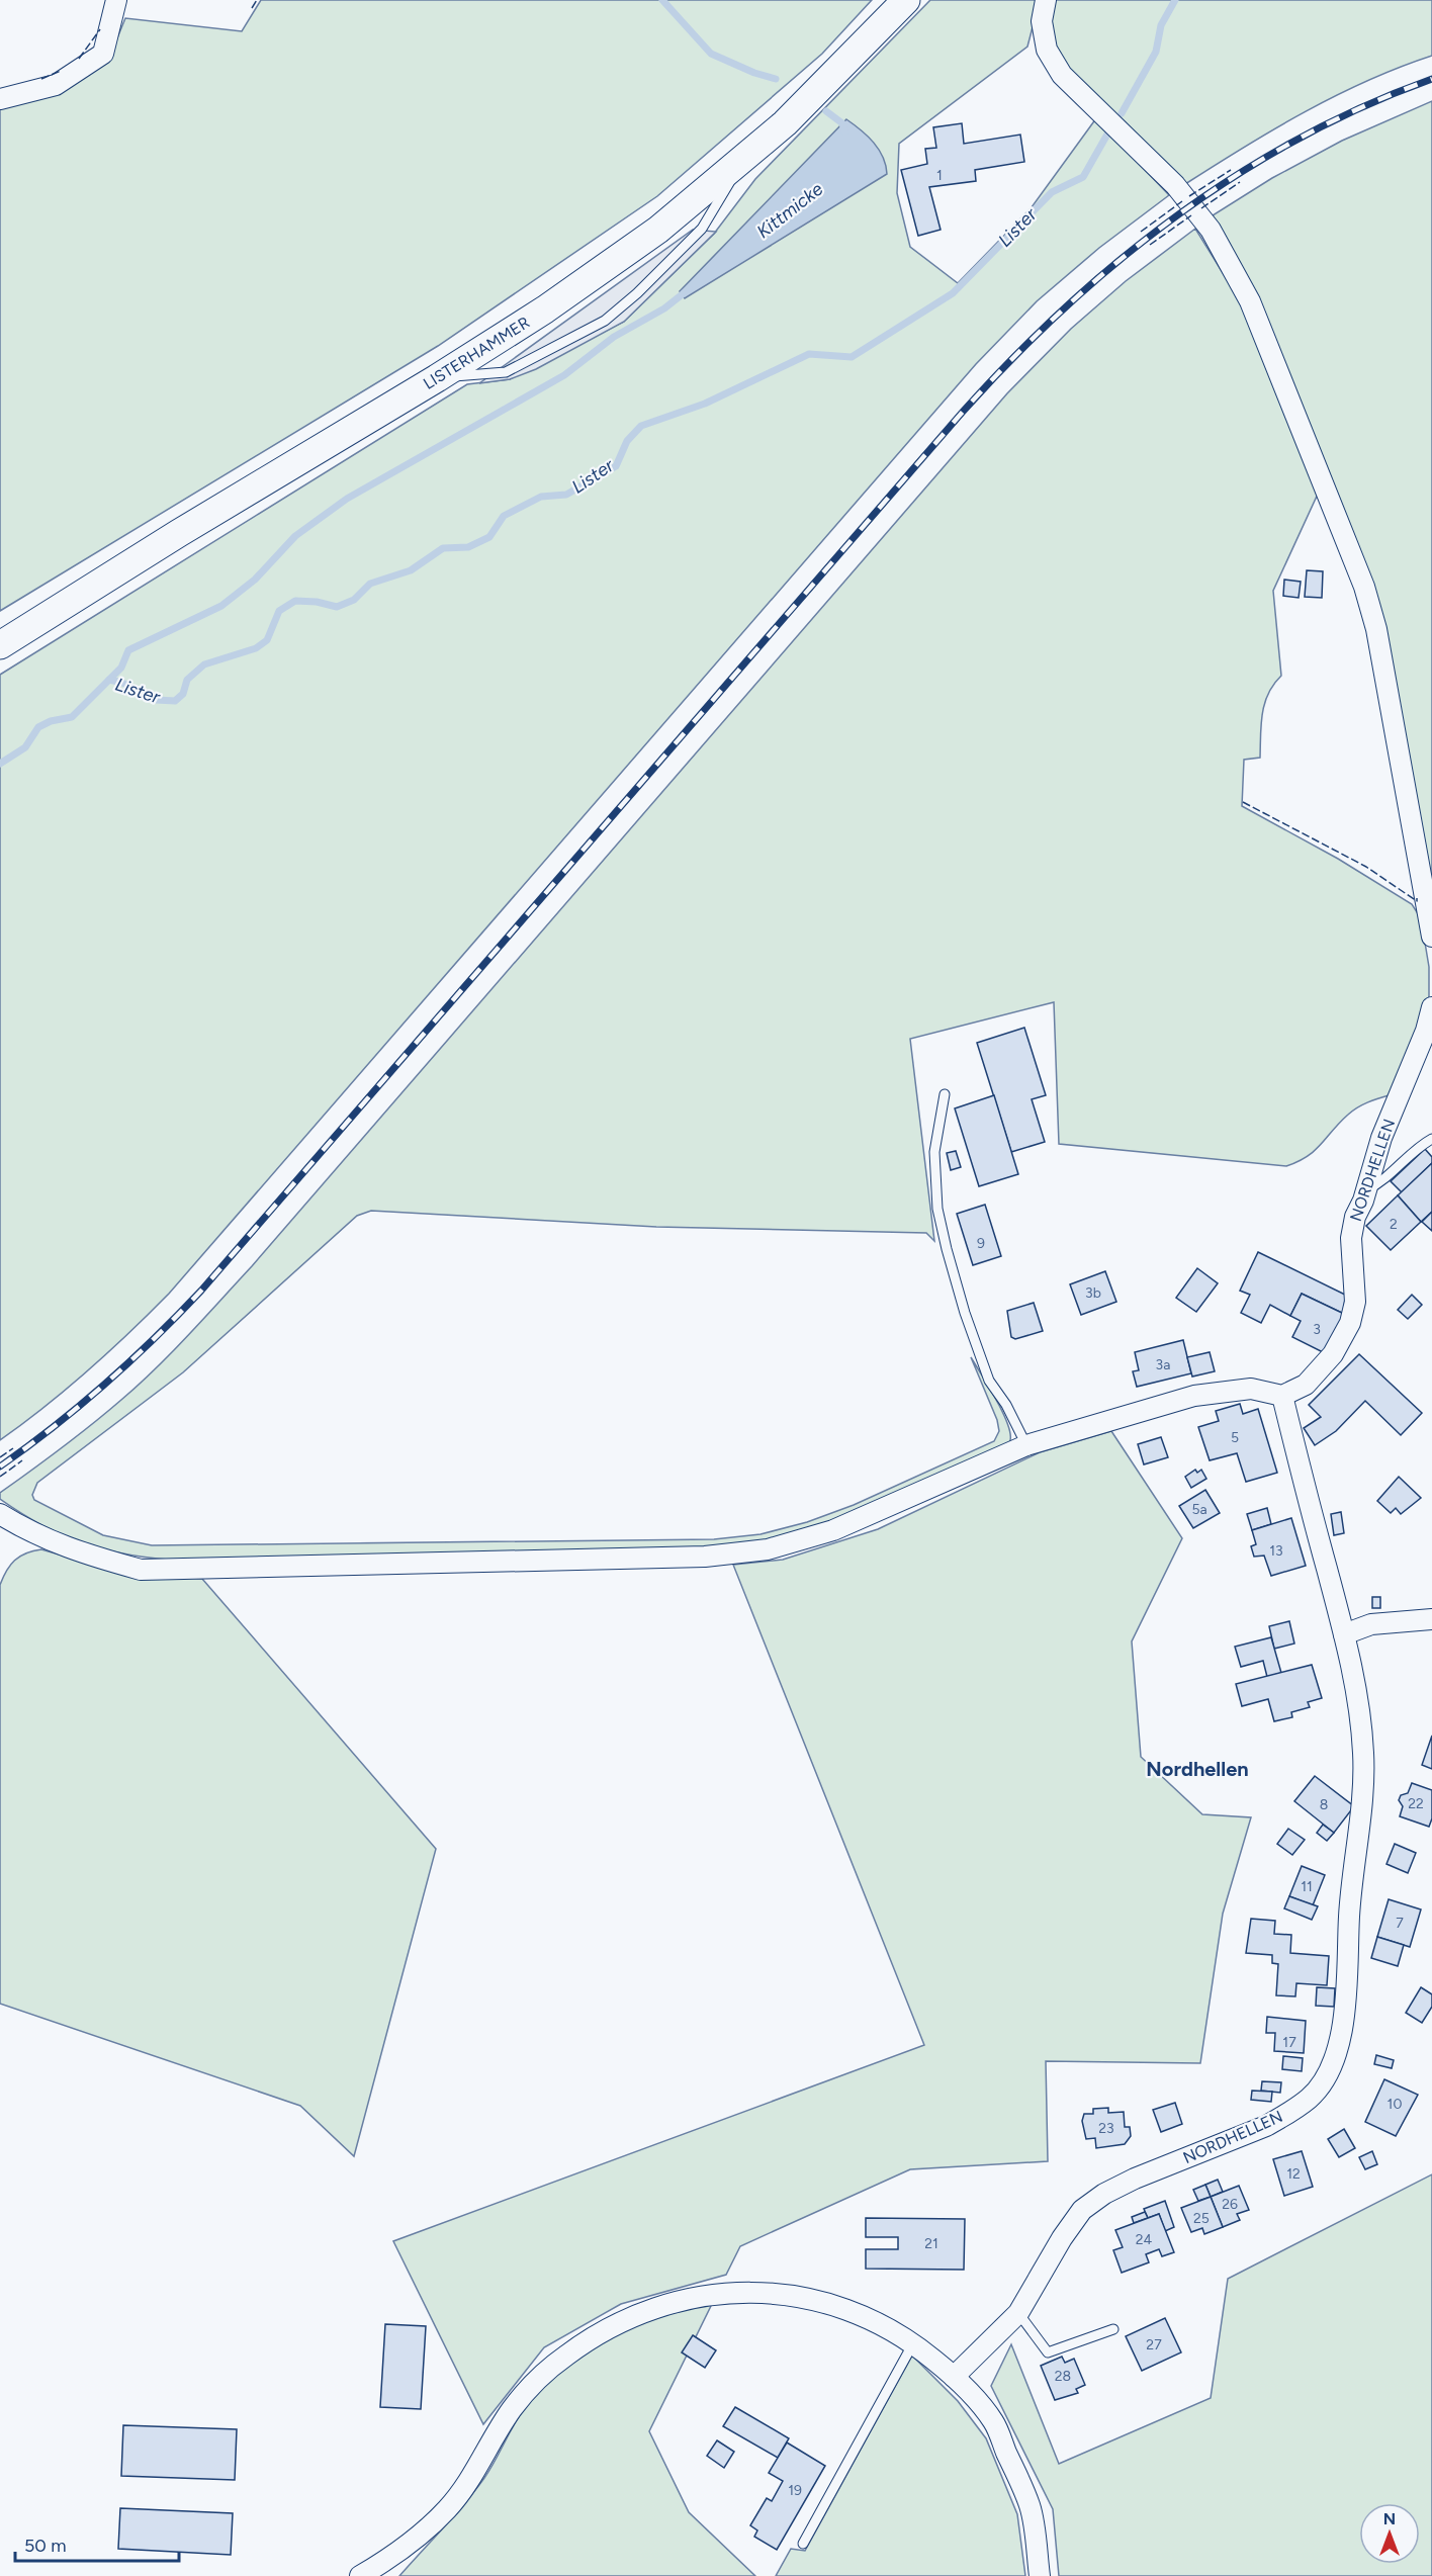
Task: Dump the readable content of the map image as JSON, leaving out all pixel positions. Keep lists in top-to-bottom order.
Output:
{
  "streets": {
    "main road": ["LISTERHAMMER"],
    "street": ["NORDHELLEN"]
  },
  "districts": ["Nordhellen"],
  "water": ["Kittmicke", "Lister"],
  "house_numbers": [
    "1",
    "2",
    "9",
    "3b",
    "3",
    "3a",
    "5",
    "5a",
    "13",
    "22",
    "8",
    "11",
    "7",
    "17",
    "10",
    "23",
    "12",
    "26",
    "25",
    "24",
    "21",
    "27",
    "28",
    "19"
  ],
  "scale_bar": "50 m",
  "north": "top"
}
